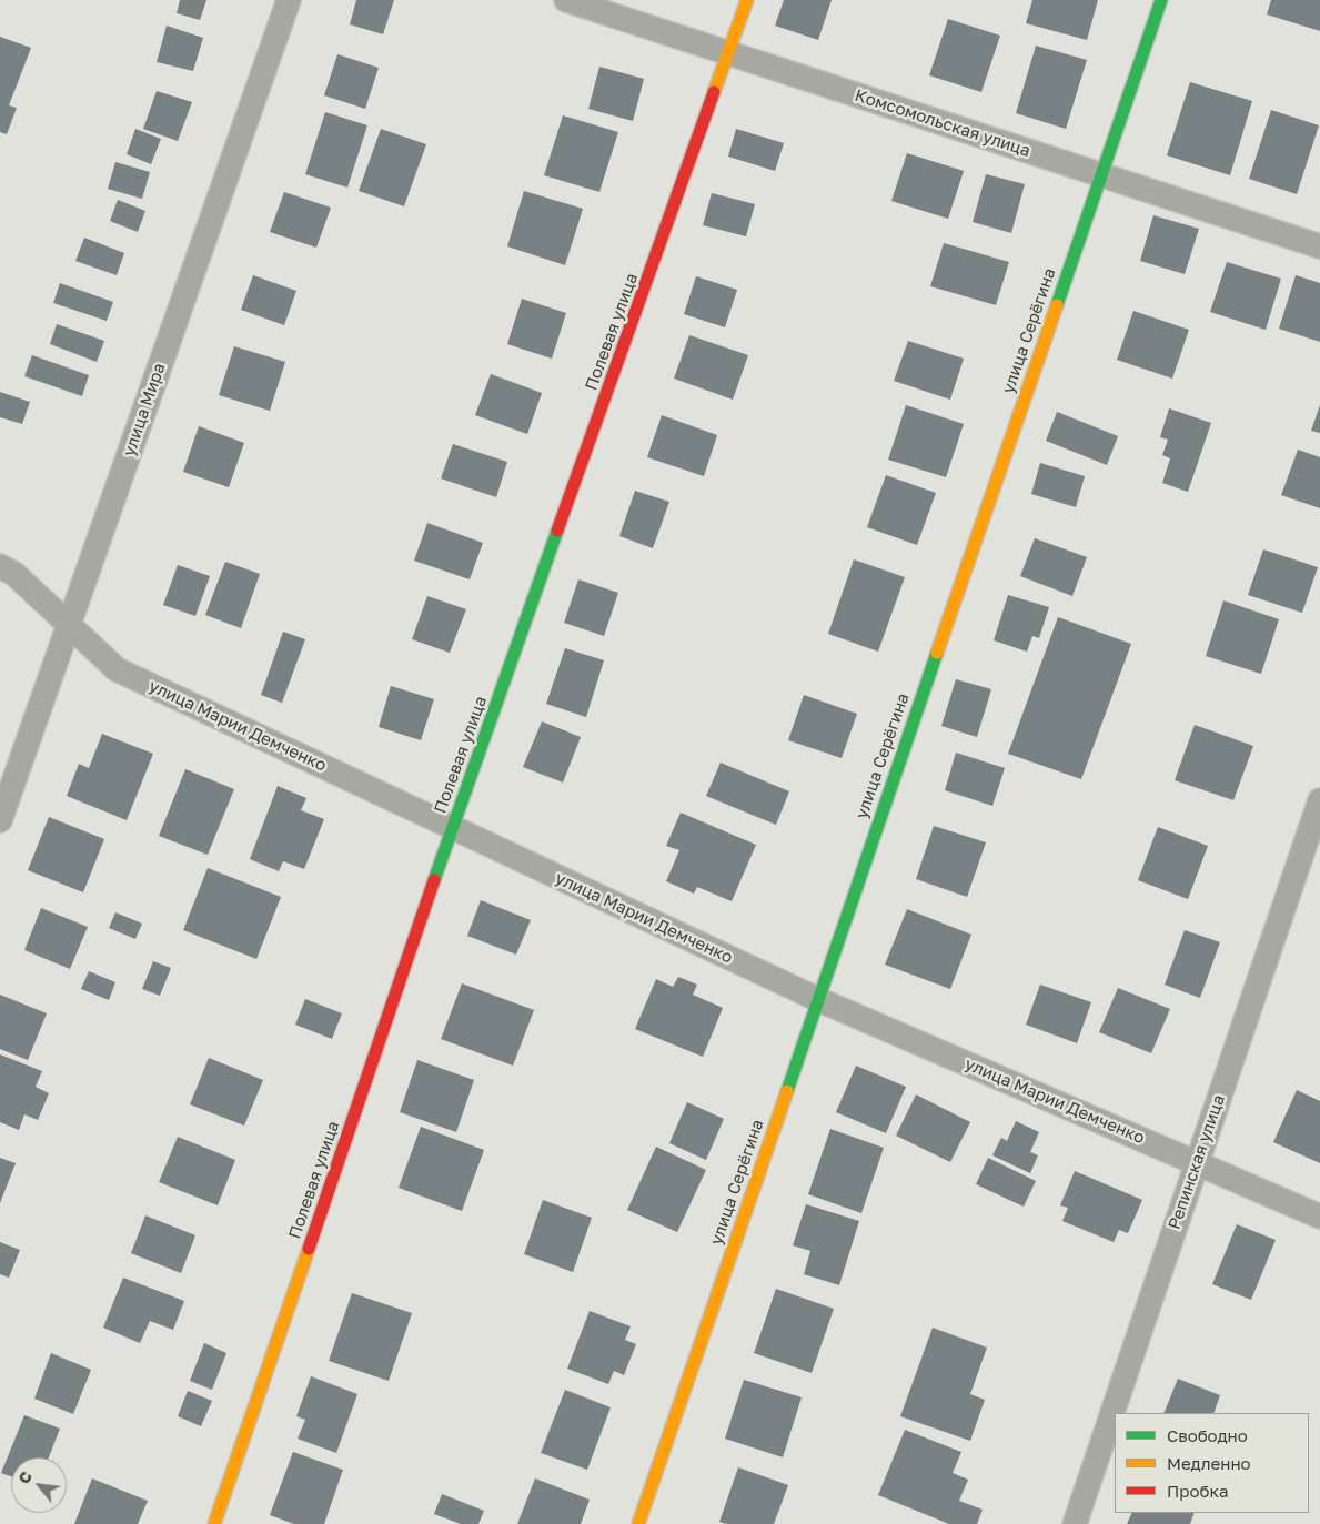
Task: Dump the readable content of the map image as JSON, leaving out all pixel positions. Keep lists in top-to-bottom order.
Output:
{
  "streets": {
    "street": [
      "Комсомольская улица",
      "улица Серёгина",
      "Полевая улица",
      "улица Мира",
      "улица Марии Демченко",
      "Репинская улица"
    ]
  },
  "crossings": [
    ["Комсомольская улица", "улица Серёгина"],
    ["Комсомольская улица", "Полевая улица"],
    ["улица Серёгина", "улица Марии Демченко"],
    ["Полевая улица", "улица Марии Демченко"],
    ["улица Мира", "улица Марии Демченко"],
    ["улица Марии Демченко", "Репинская улица"]
  ],
  "legend": ["Свободно", "Медленно", "Пробка"],
  "north": "top left"
}
